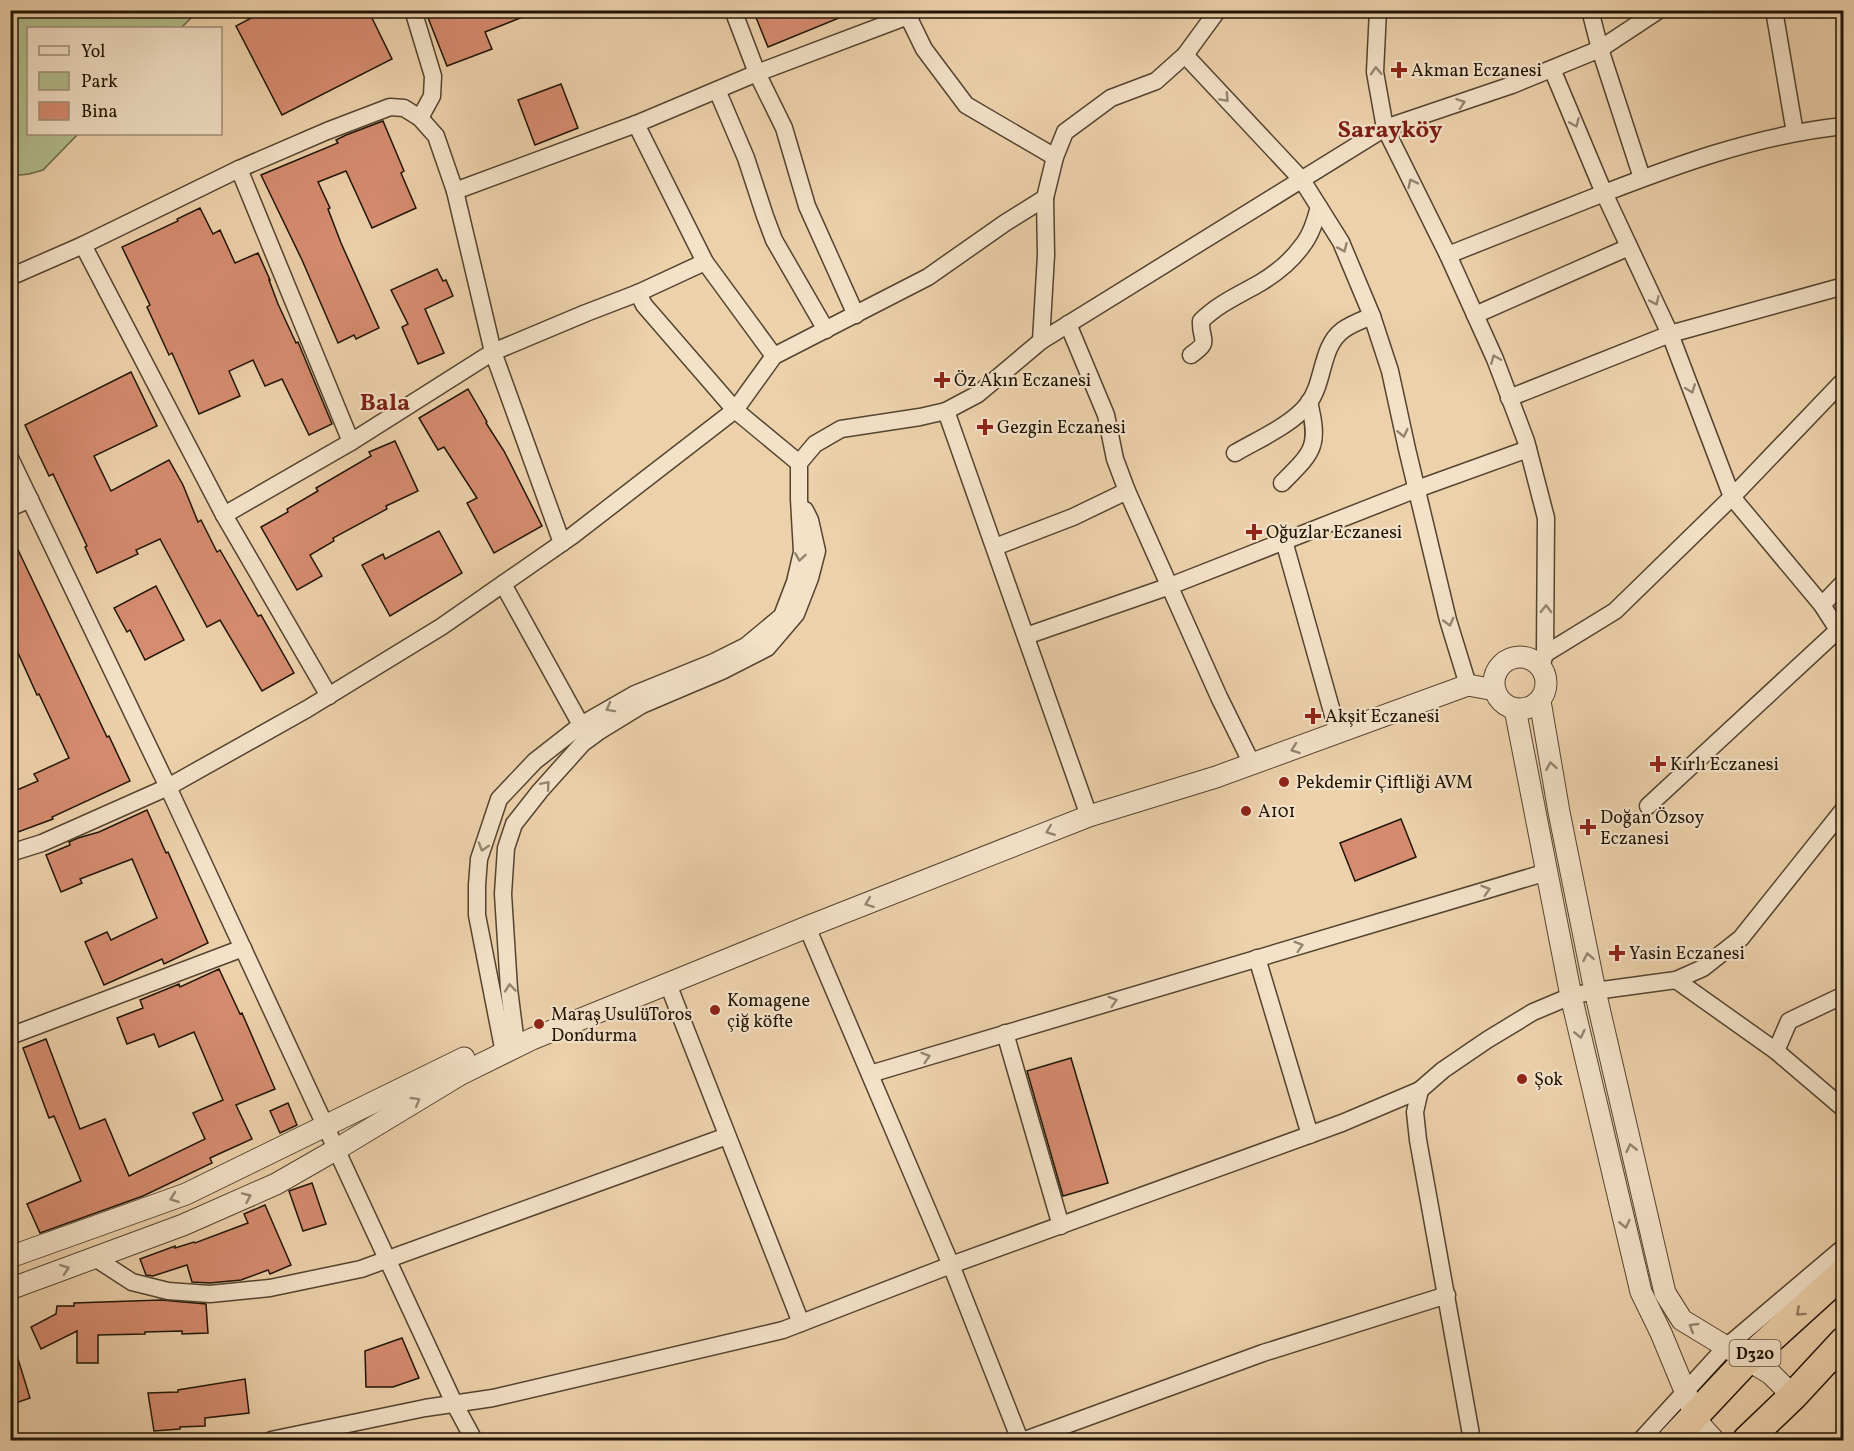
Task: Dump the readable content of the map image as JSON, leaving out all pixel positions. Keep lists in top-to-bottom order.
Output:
{
  "streets": {
    "highway": ["D320"]
  },
  "districts": ["Sarayköy", "Bala"],
  "places": {
    "health": [
      "Akman Eczanesi",
      "Öz Akın Eczanesi",
      "Gezgin Eczanesi",
      "Oğuzlar Eczanesi",
      "Akşit Eczanesi",
      "Kırlı Eczanesi",
      "Doğan Özsoy Eczanesi",
      "Yasin Eczanesi"
    ],
    "other": [
      "Pekdemir Çiftliği AVM",
      "A101",
      "Komagene çiğ köfte",
      "Maraş UsulüToros Dondurma",
      "Şok"
    ]
  },
  "legend": ["Yol", "Park", "Bina"]
}
